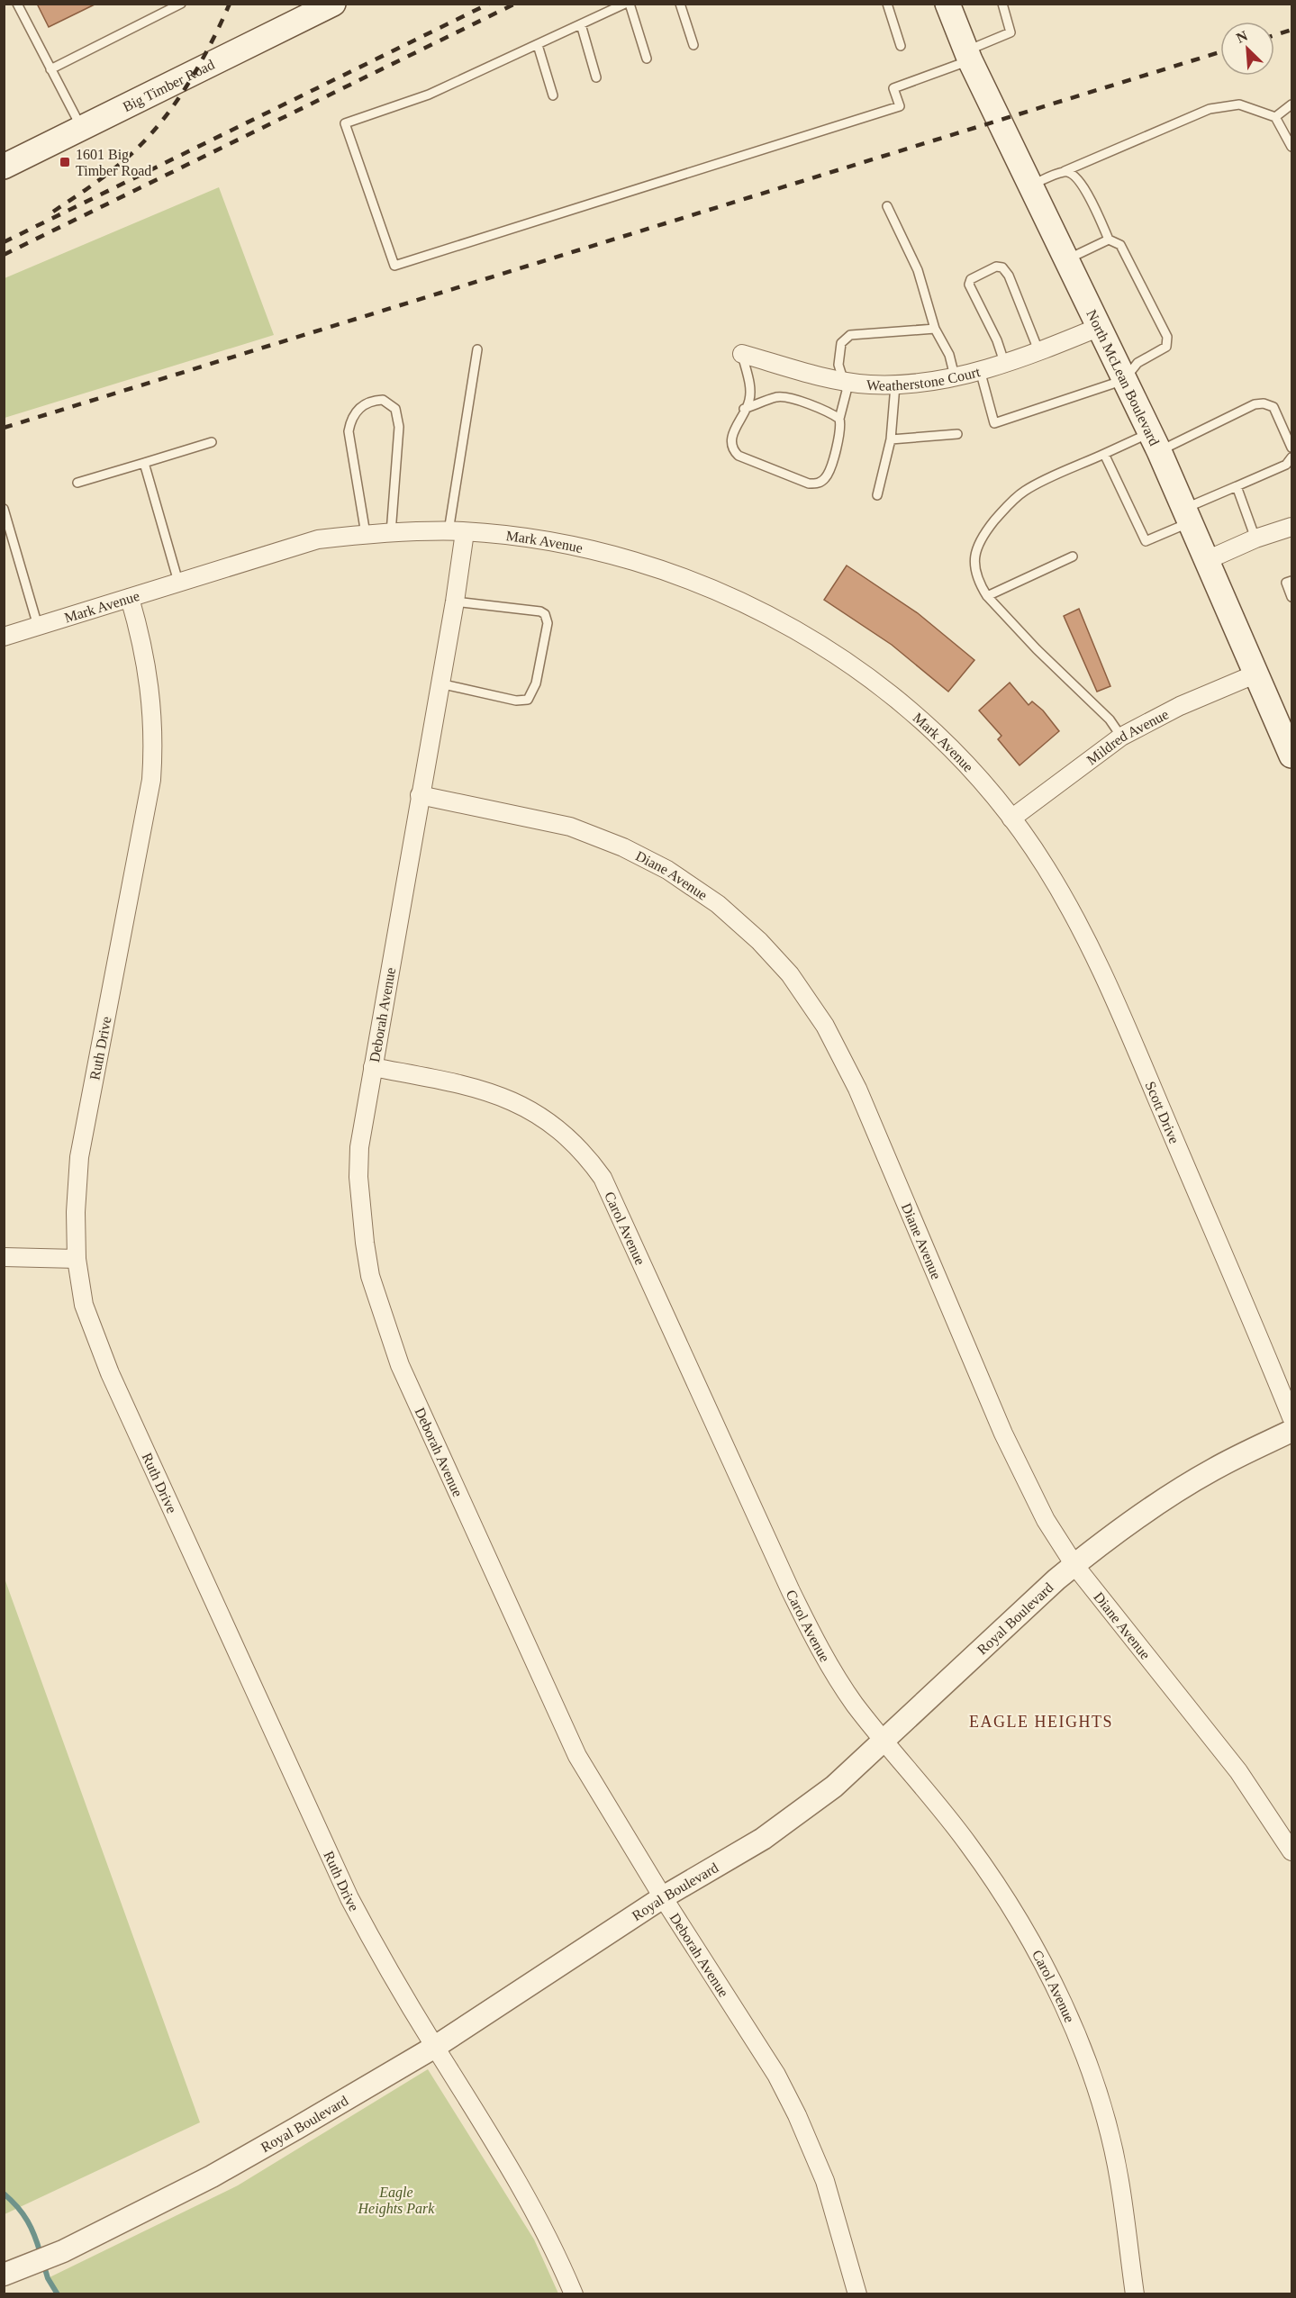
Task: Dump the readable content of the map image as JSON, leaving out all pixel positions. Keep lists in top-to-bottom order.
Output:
{
  "streets": {
    "main road": ["Big Timber Road", "North McLean Boulevard"],
    "street": [
      "Weatherstone Court",
      "Mark Avenue",
      "Mildred Avenue",
      "Diane Avenue",
      "Deborah Avenue",
      "Ruth Drive",
      "Scott Drive",
      "Carol Avenue",
      "Royal Boulevard"
    ]
  },
  "crossings": [
    ["Weatherstone Court", "North McLean Boulevard"],
    ["North McLean Boulevard", "Mildred Avenue"],
    ["Mark Avenue", "Mildred Avenue"],
    ["Mark Avenue", "Deborah Avenue"],
    ["Mark Avenue", "Ruth Drive"],
    ["Mark Avenue", "Scott Drive"],
    ["Mildred Avenue", "Scott Drive"],
    ["Diane Avenue", "Deborah Avenue"],
    ["Diane Avenue", "Royal Boulevard"],
    ["Deborah Avenue", "Carol Avenue"],
    ["Deborah Avenue", "Royal Boulevard"],
    ["Ruth Drive", "Royal Boulevard"],
    ["Carol Avenue", "Royal Boulevard"]
  ],
  "districts": ["EAGLE HEIGHTS"],
  "parks": ["Eagle Heights Park"],
  "places": {
    "transit": ["1601 Big Timber Road"]
  },
  "north": "top left"
}
